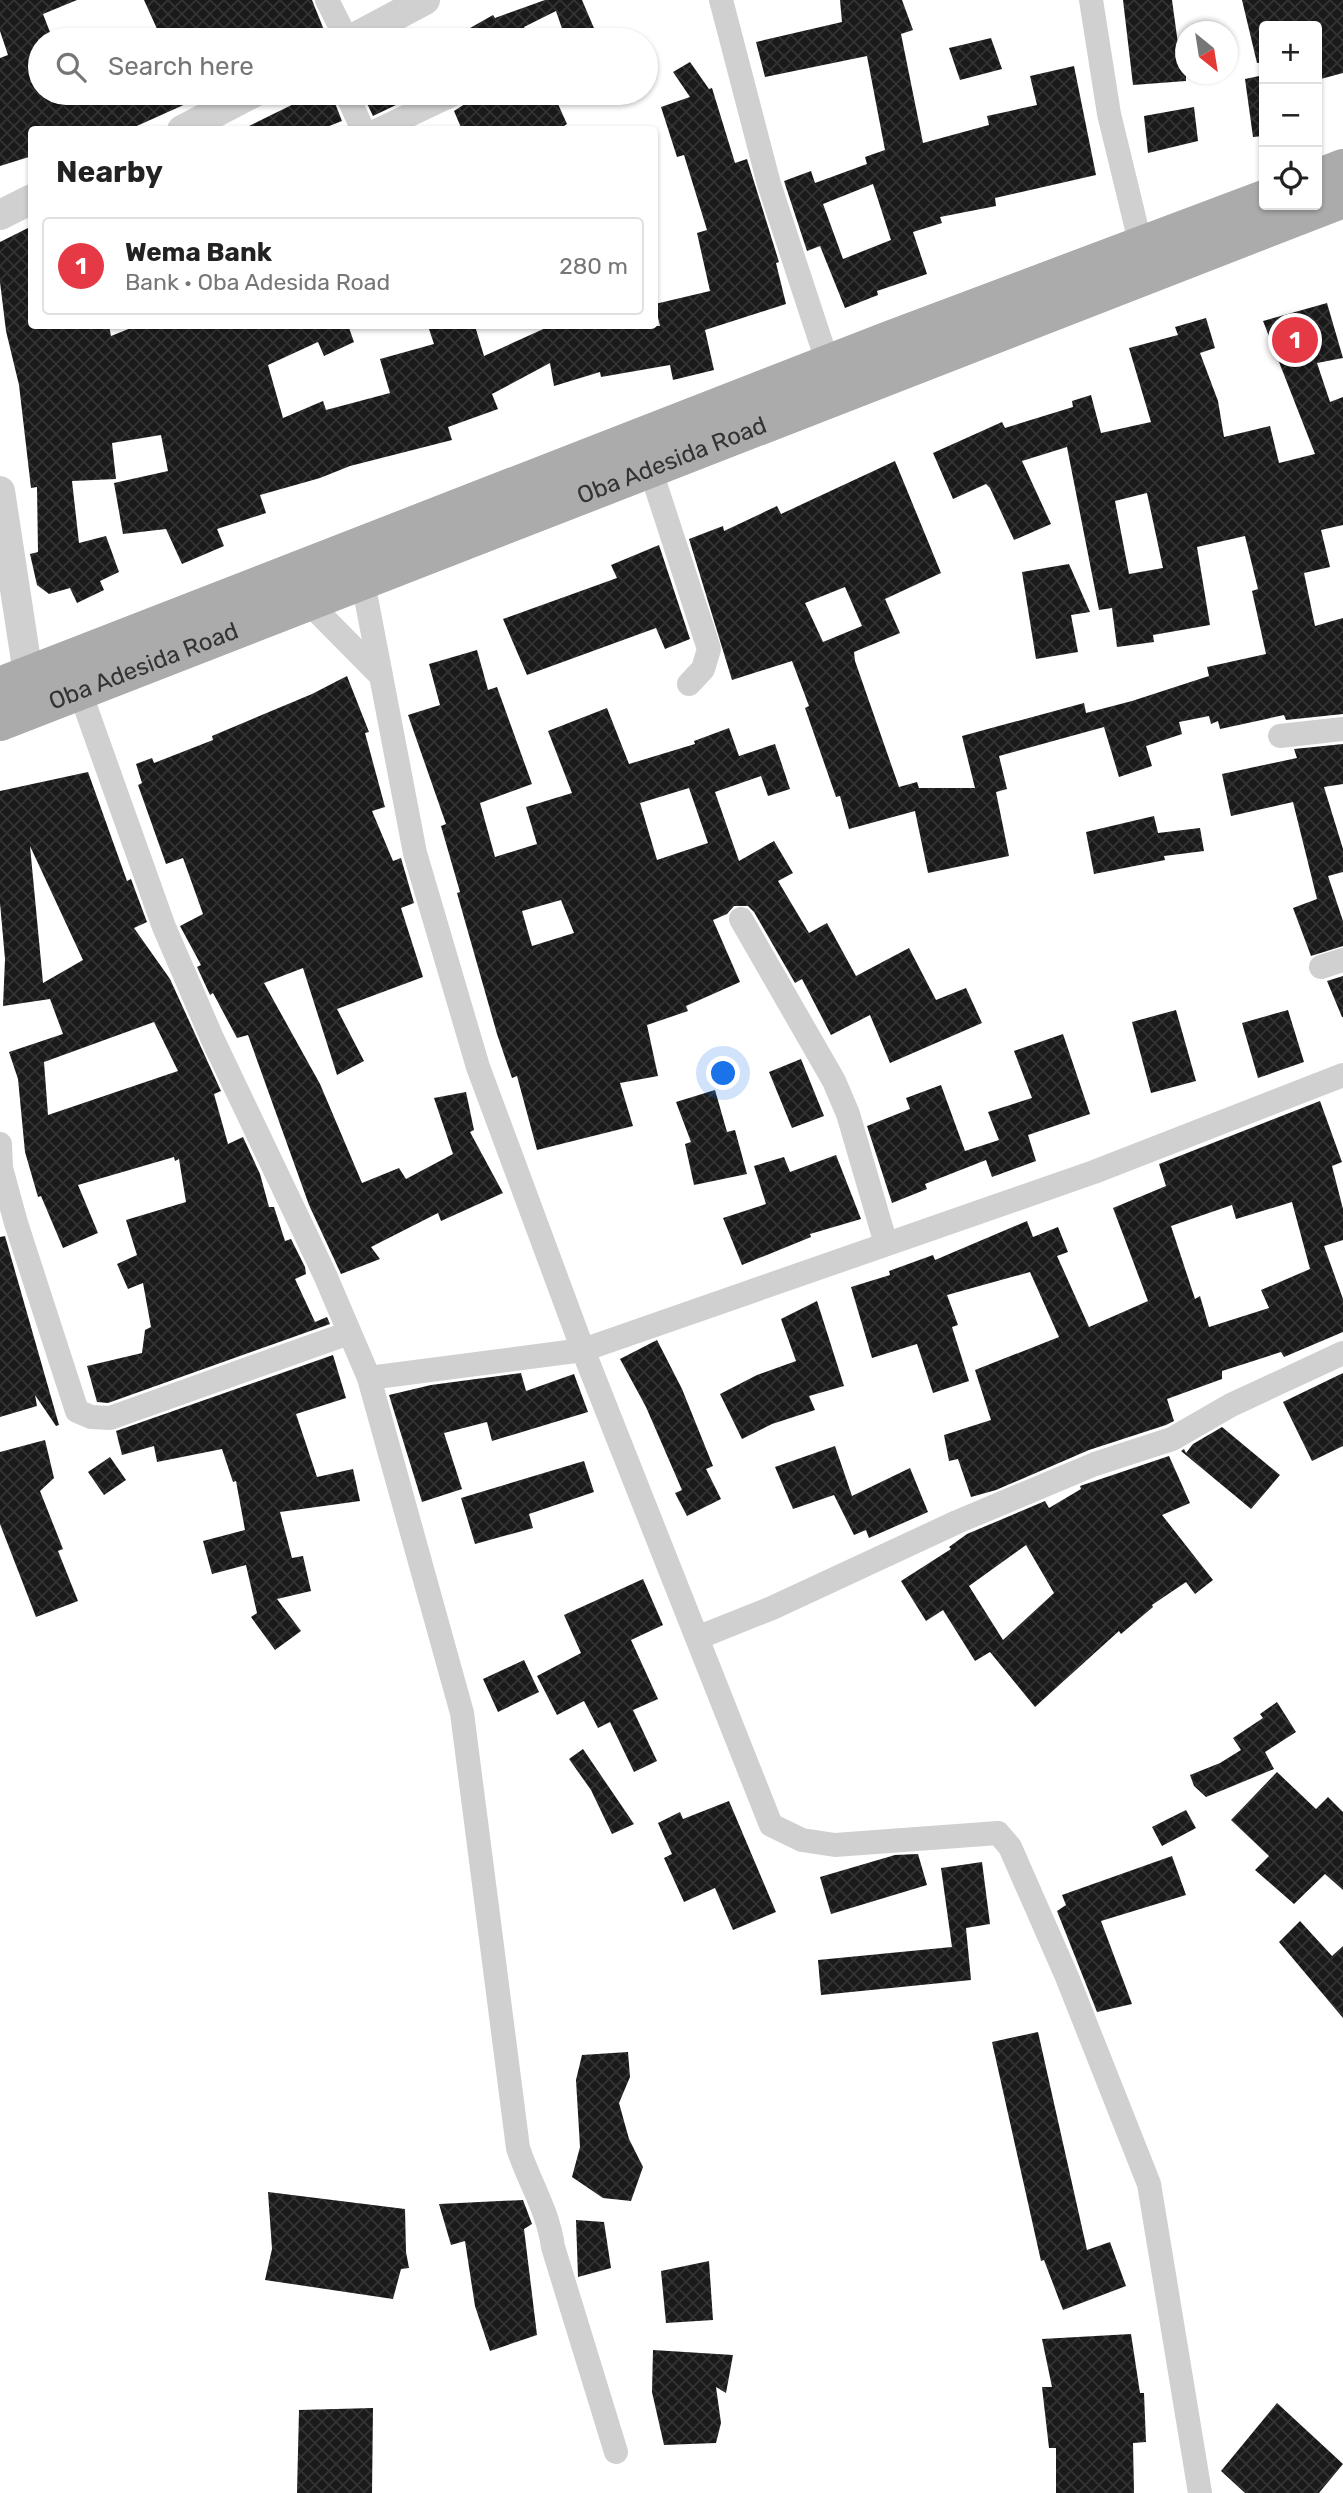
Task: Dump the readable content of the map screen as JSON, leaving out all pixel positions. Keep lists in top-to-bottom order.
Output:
{
  "streets": {
    "main road": ["Oba Adesida Road"]
  },
  "north": "bottom right",
  "page": {
    "map_buttons": ["+", "−"],
    "search": "Search here",
    "heading": "Nearby",
    "list": [
      {
        "mark": "1",
        "name": "Wema Bank",
        "note": "Bank · Oba Adesida Road",
        "value": "280 m"
      }
    ],
    "pins": "1"
  }
}
